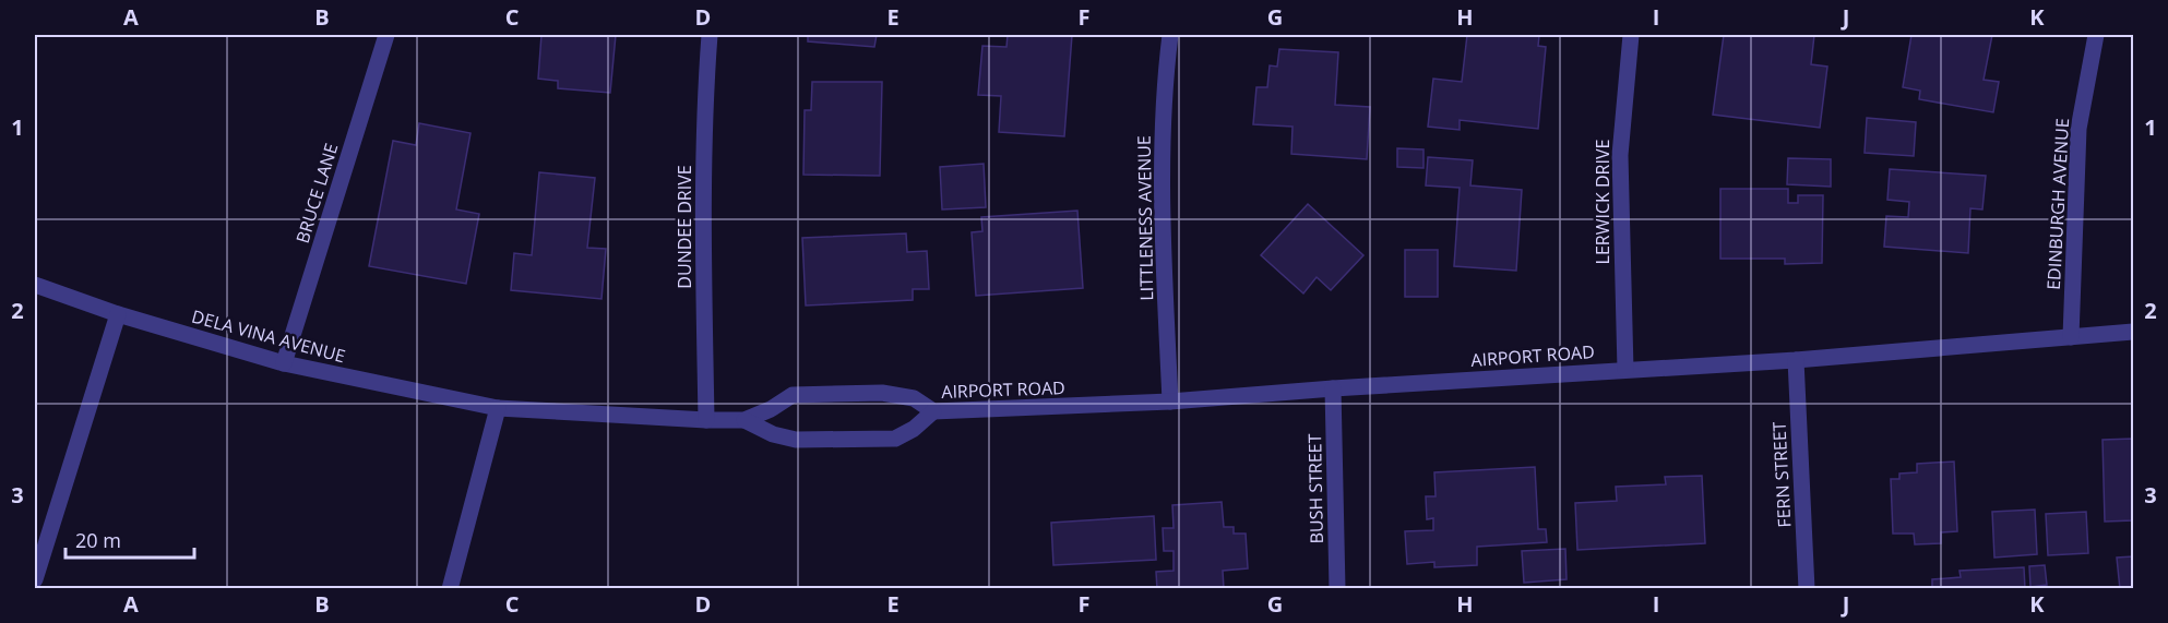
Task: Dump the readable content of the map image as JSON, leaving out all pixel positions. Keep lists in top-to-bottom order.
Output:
{
  "streets": {
    "street": [
      "BRUCE LANE",
      "LERWICK DRIVE",
      "EDINBURGH AVENUE",
      "LITTLENESS AVENUE",
      "DUNDEE DRIVE",
      "DELA VINA AVENUE",
      "AIRPORT ROAD",
      "FERN STREET",
      "BUSH STREET"
    ]
  },
  "crossings": [
    ["BRUCE LANE", "DELA VINA AVENUE"],
    ["LERWICK DRIVE", "AIRPORT ROAD"],
    ["EDINBURGH AVENUE", "AIRPORT ROAD"],
    ["LITTLENESS AVENUE", "AIRPORT ROAD"],
    ["DUNDEE DRIVE", "AIRPORT ROAD"],
    ["DELA VINA AVENUE", "AIRPORT ROAD"],
    ["AIRPORT ROAD", "FERN STREET"],
    ["AIRPORT ROAD", "BUSH STREET"]
  ],
  "scale_bar": "20 m",
  "grid": {
    "columns": [
      "A",
      "B",
      "C",
      "D",
      "E",
      "F",
      "G",
      "H",
      "I",
      "J",
      "K"
    ],
    "rows": ["1", "2", "3"]
  }
}
